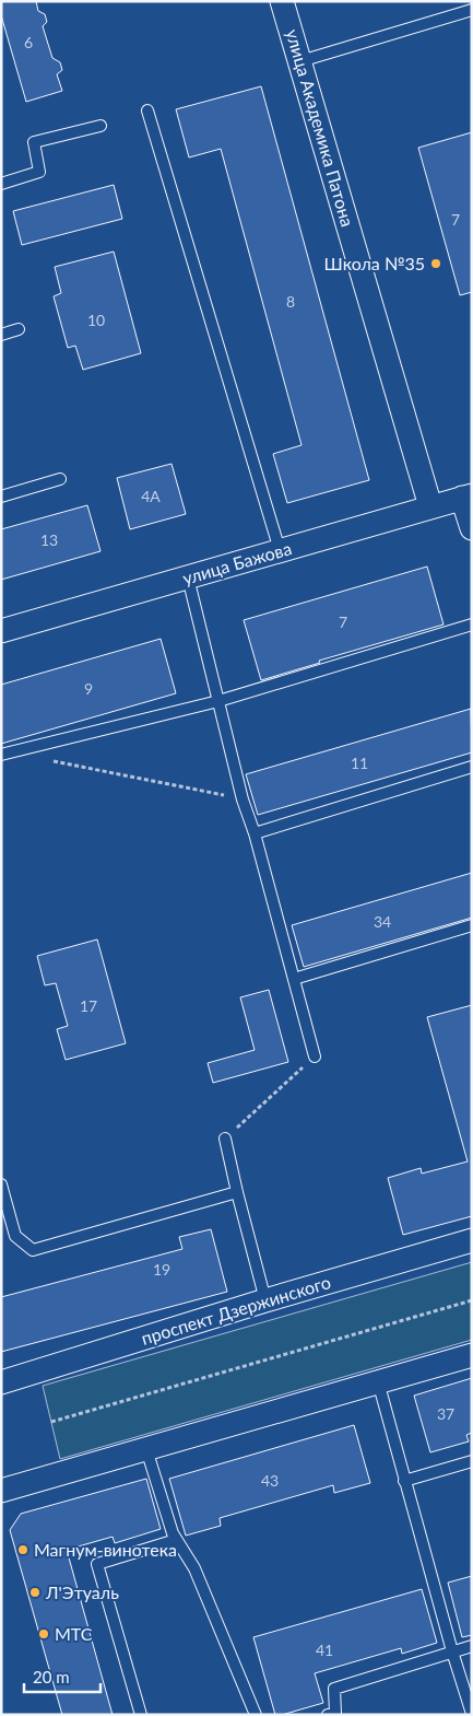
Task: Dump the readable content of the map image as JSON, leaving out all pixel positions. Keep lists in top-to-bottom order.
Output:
{
  "streets": {
    "street": ["улица Академика Патона", "улица Бажова", "проспект Дзержинского"]
  },
  "crossings": [
    ["улица Академика Патона", "улица Бажова"]
  ],
  "places": [
    "Школа №35",
    "Магнум-винотека",
    "Л'Этуаль",
    "МТС"
  ],
  "house_numbers": [
    "6",
    "7",
    "8",
    "10",
    "4А",
    "13",
    "7",
    "9",
    "11",
    "34",
    "17",
    "19",
    "37",
    "43",
    "41"
  ],
  "scale_bar": "20 m"
}
